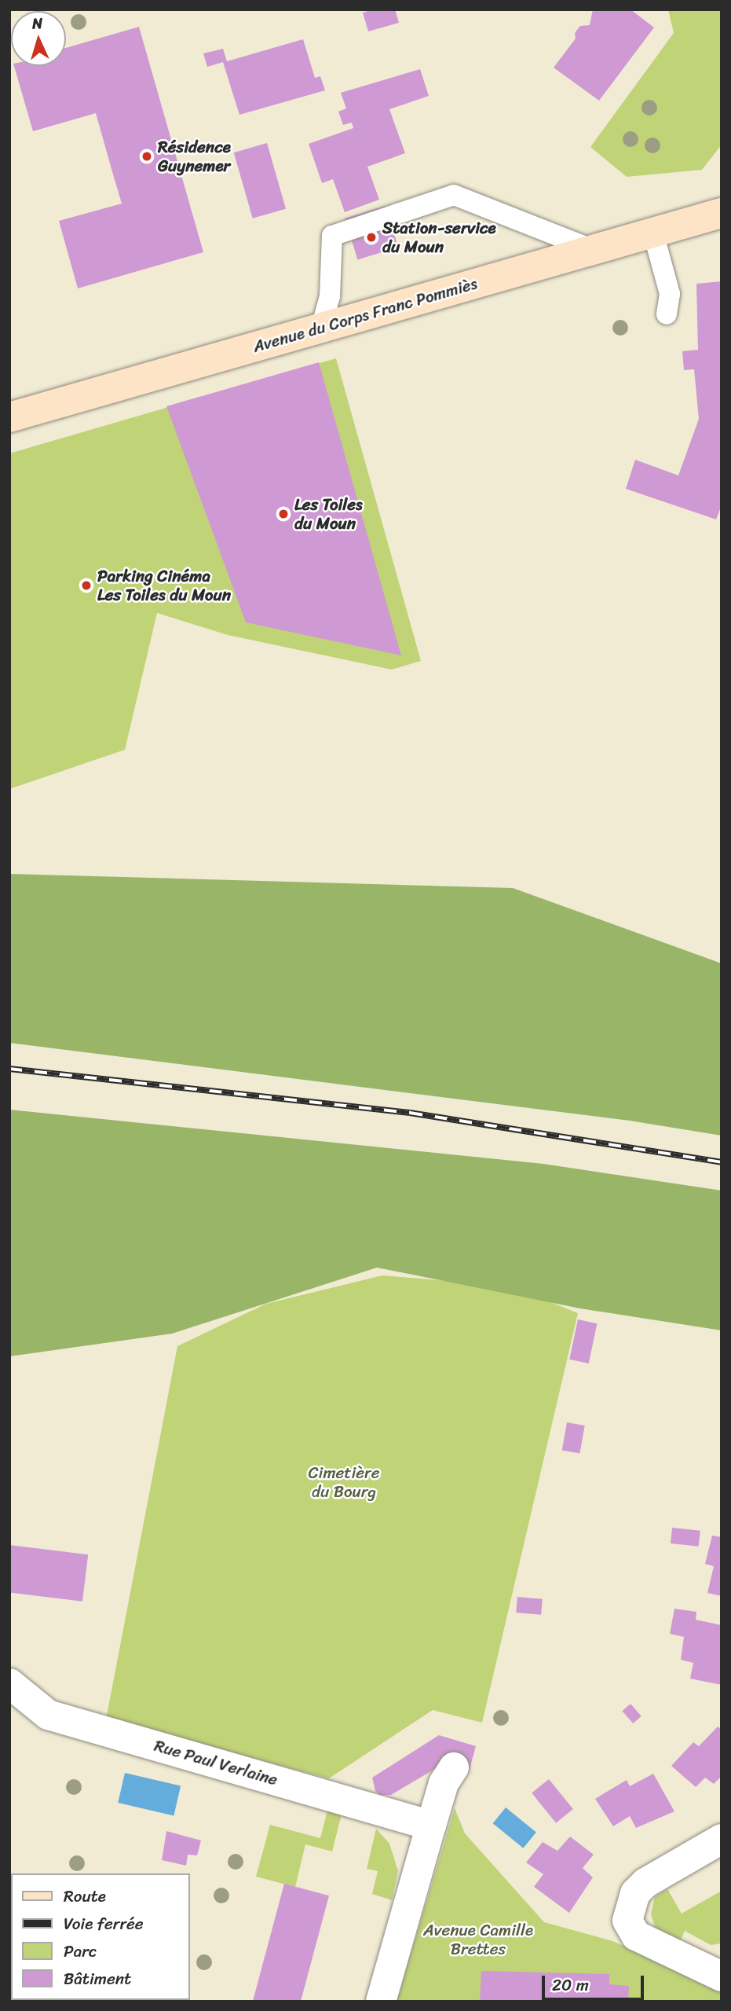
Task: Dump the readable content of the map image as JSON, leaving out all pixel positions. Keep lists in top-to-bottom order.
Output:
{
  "streets": {
    "main road": ["Avenue du Corps Franc Pommiès"],
    "street": ["Rue Paul Verlaine"]
  },
  "parks": ["Cimetière du Bourg", "Avenue Camille Brettes"],
  "places": [
    "Résidence Guynemer",
    "Station-service du Moun",
    "Les Toiles du Moun",
    "Parking Cinéma Les Toiles du Moun"
  ],
  "legend": [
    "Route",
    "Voie ferrée",
    "Parc",
    "Bâtiment"
  ],
  "scale_bar": "20 m",
  "north": "top"
}
